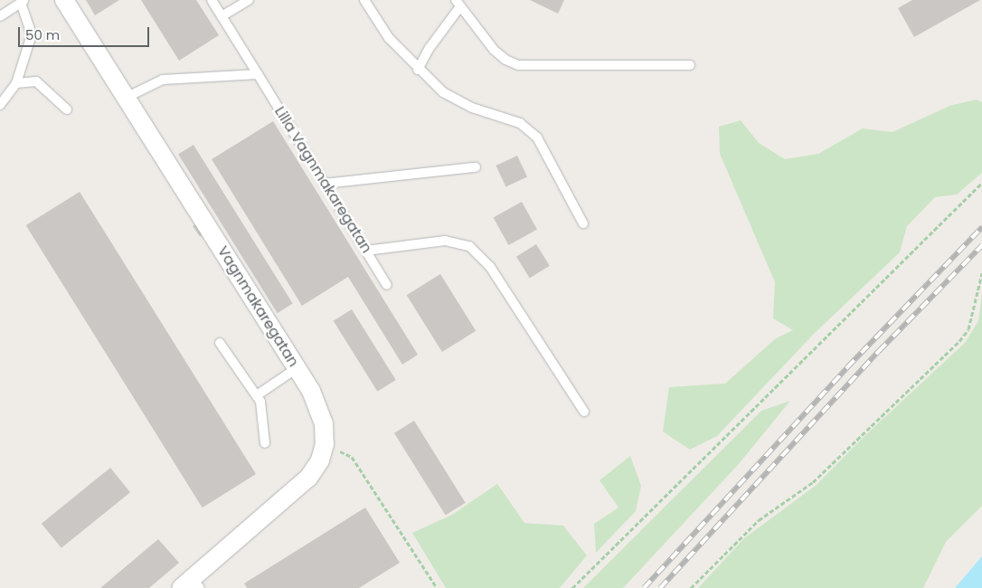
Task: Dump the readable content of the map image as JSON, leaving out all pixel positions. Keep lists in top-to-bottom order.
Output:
{
  "streets": {
    "street": ["Vagnmakaregatan"],
    "lane": ["Lilla Vagnmakaregatan"]
  },
  "scale_bar": "50 m"
}
